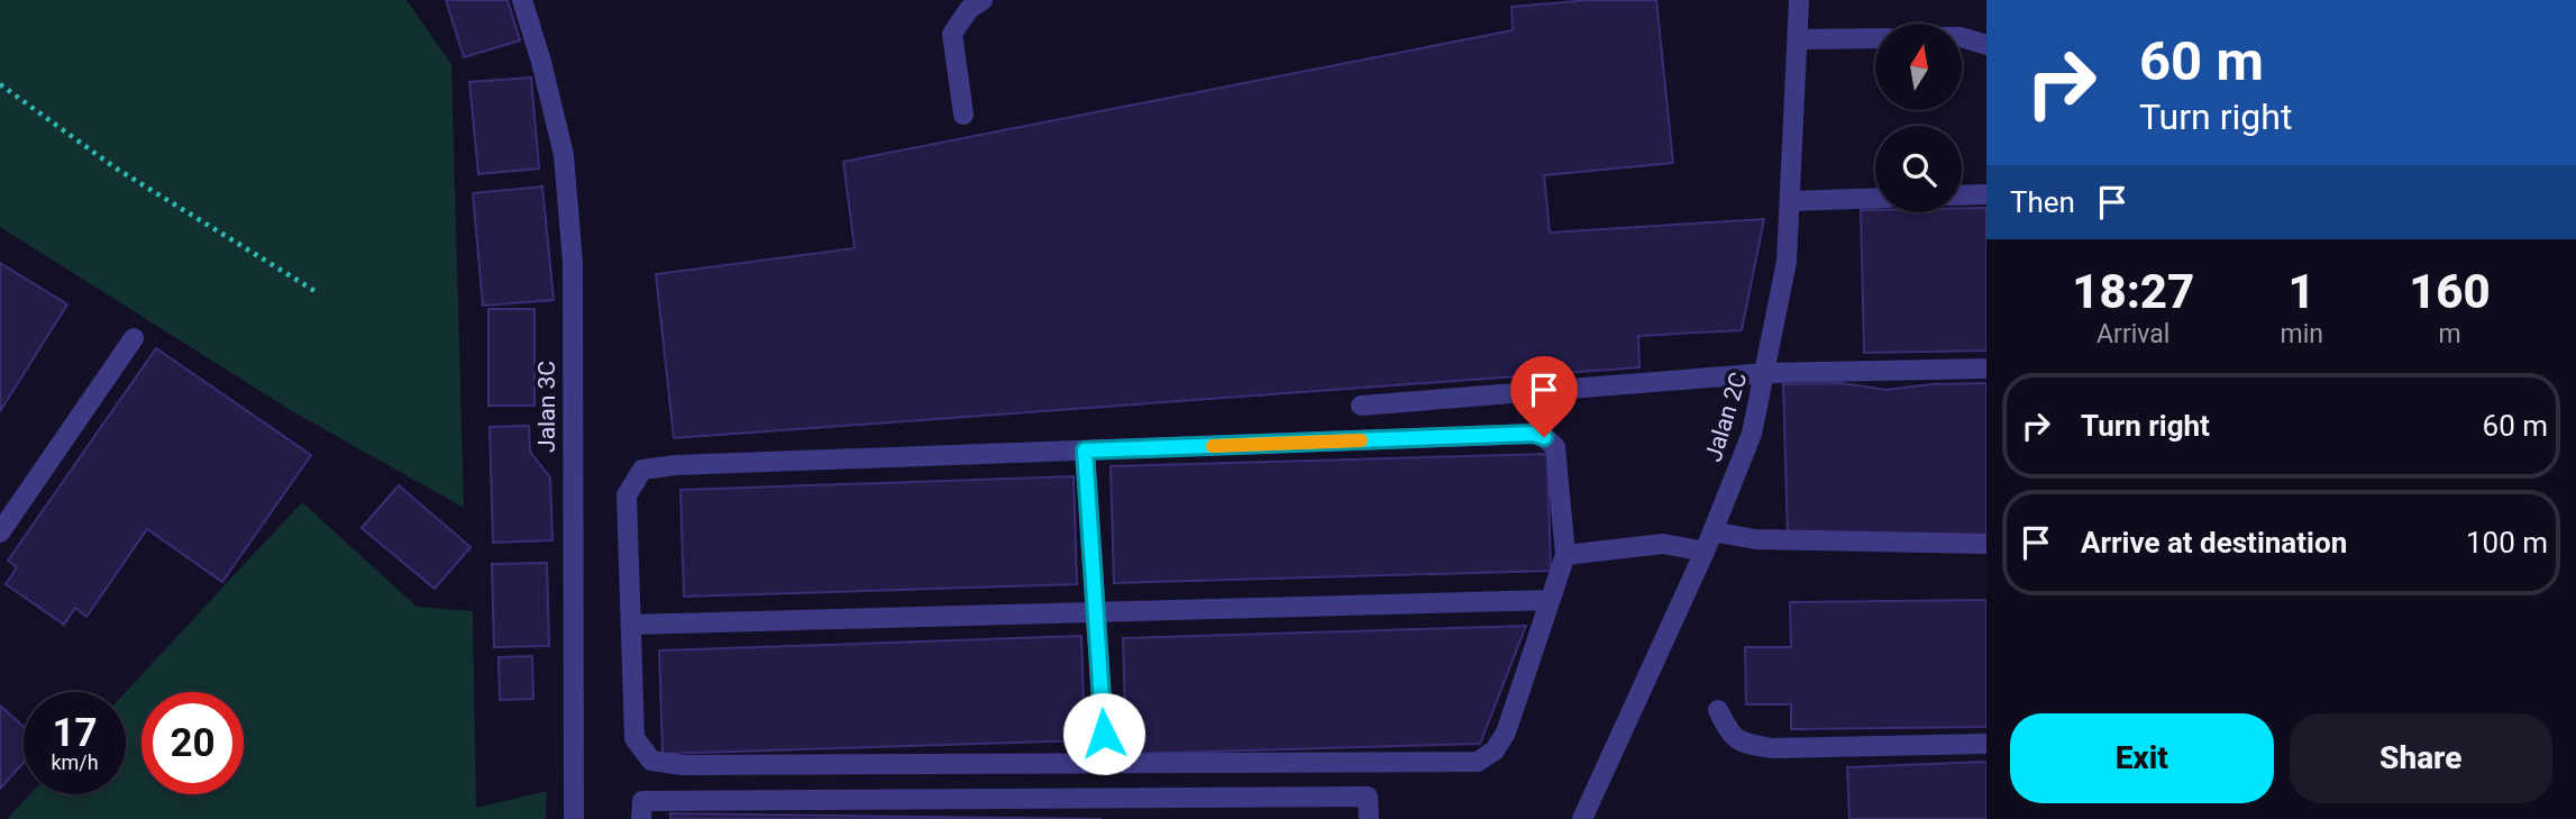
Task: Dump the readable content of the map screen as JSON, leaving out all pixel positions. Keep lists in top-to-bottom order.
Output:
{
  "streets": {
    "street": ["Jalan 3C", "Jalan 2C"]
  },
  "north": "top",
  "page": {
    "turn": ["60 m", "Turn right"],
    "then": "Then",
    "eta": [
      "18:27",
      "Arrival",
      "1",
      "min",
      "160",
      "m"
    ],
    "list": [
      {
        "name": "Turn right",
        "value": "60 m"
      },
      {
        "name": "Arrive at destination",
        "value": "100 m"
      }
    ],
    "speed": "17 km/h",
    "limit": "20",
    "buttons": ["Exit", "Share"]
  }
}
